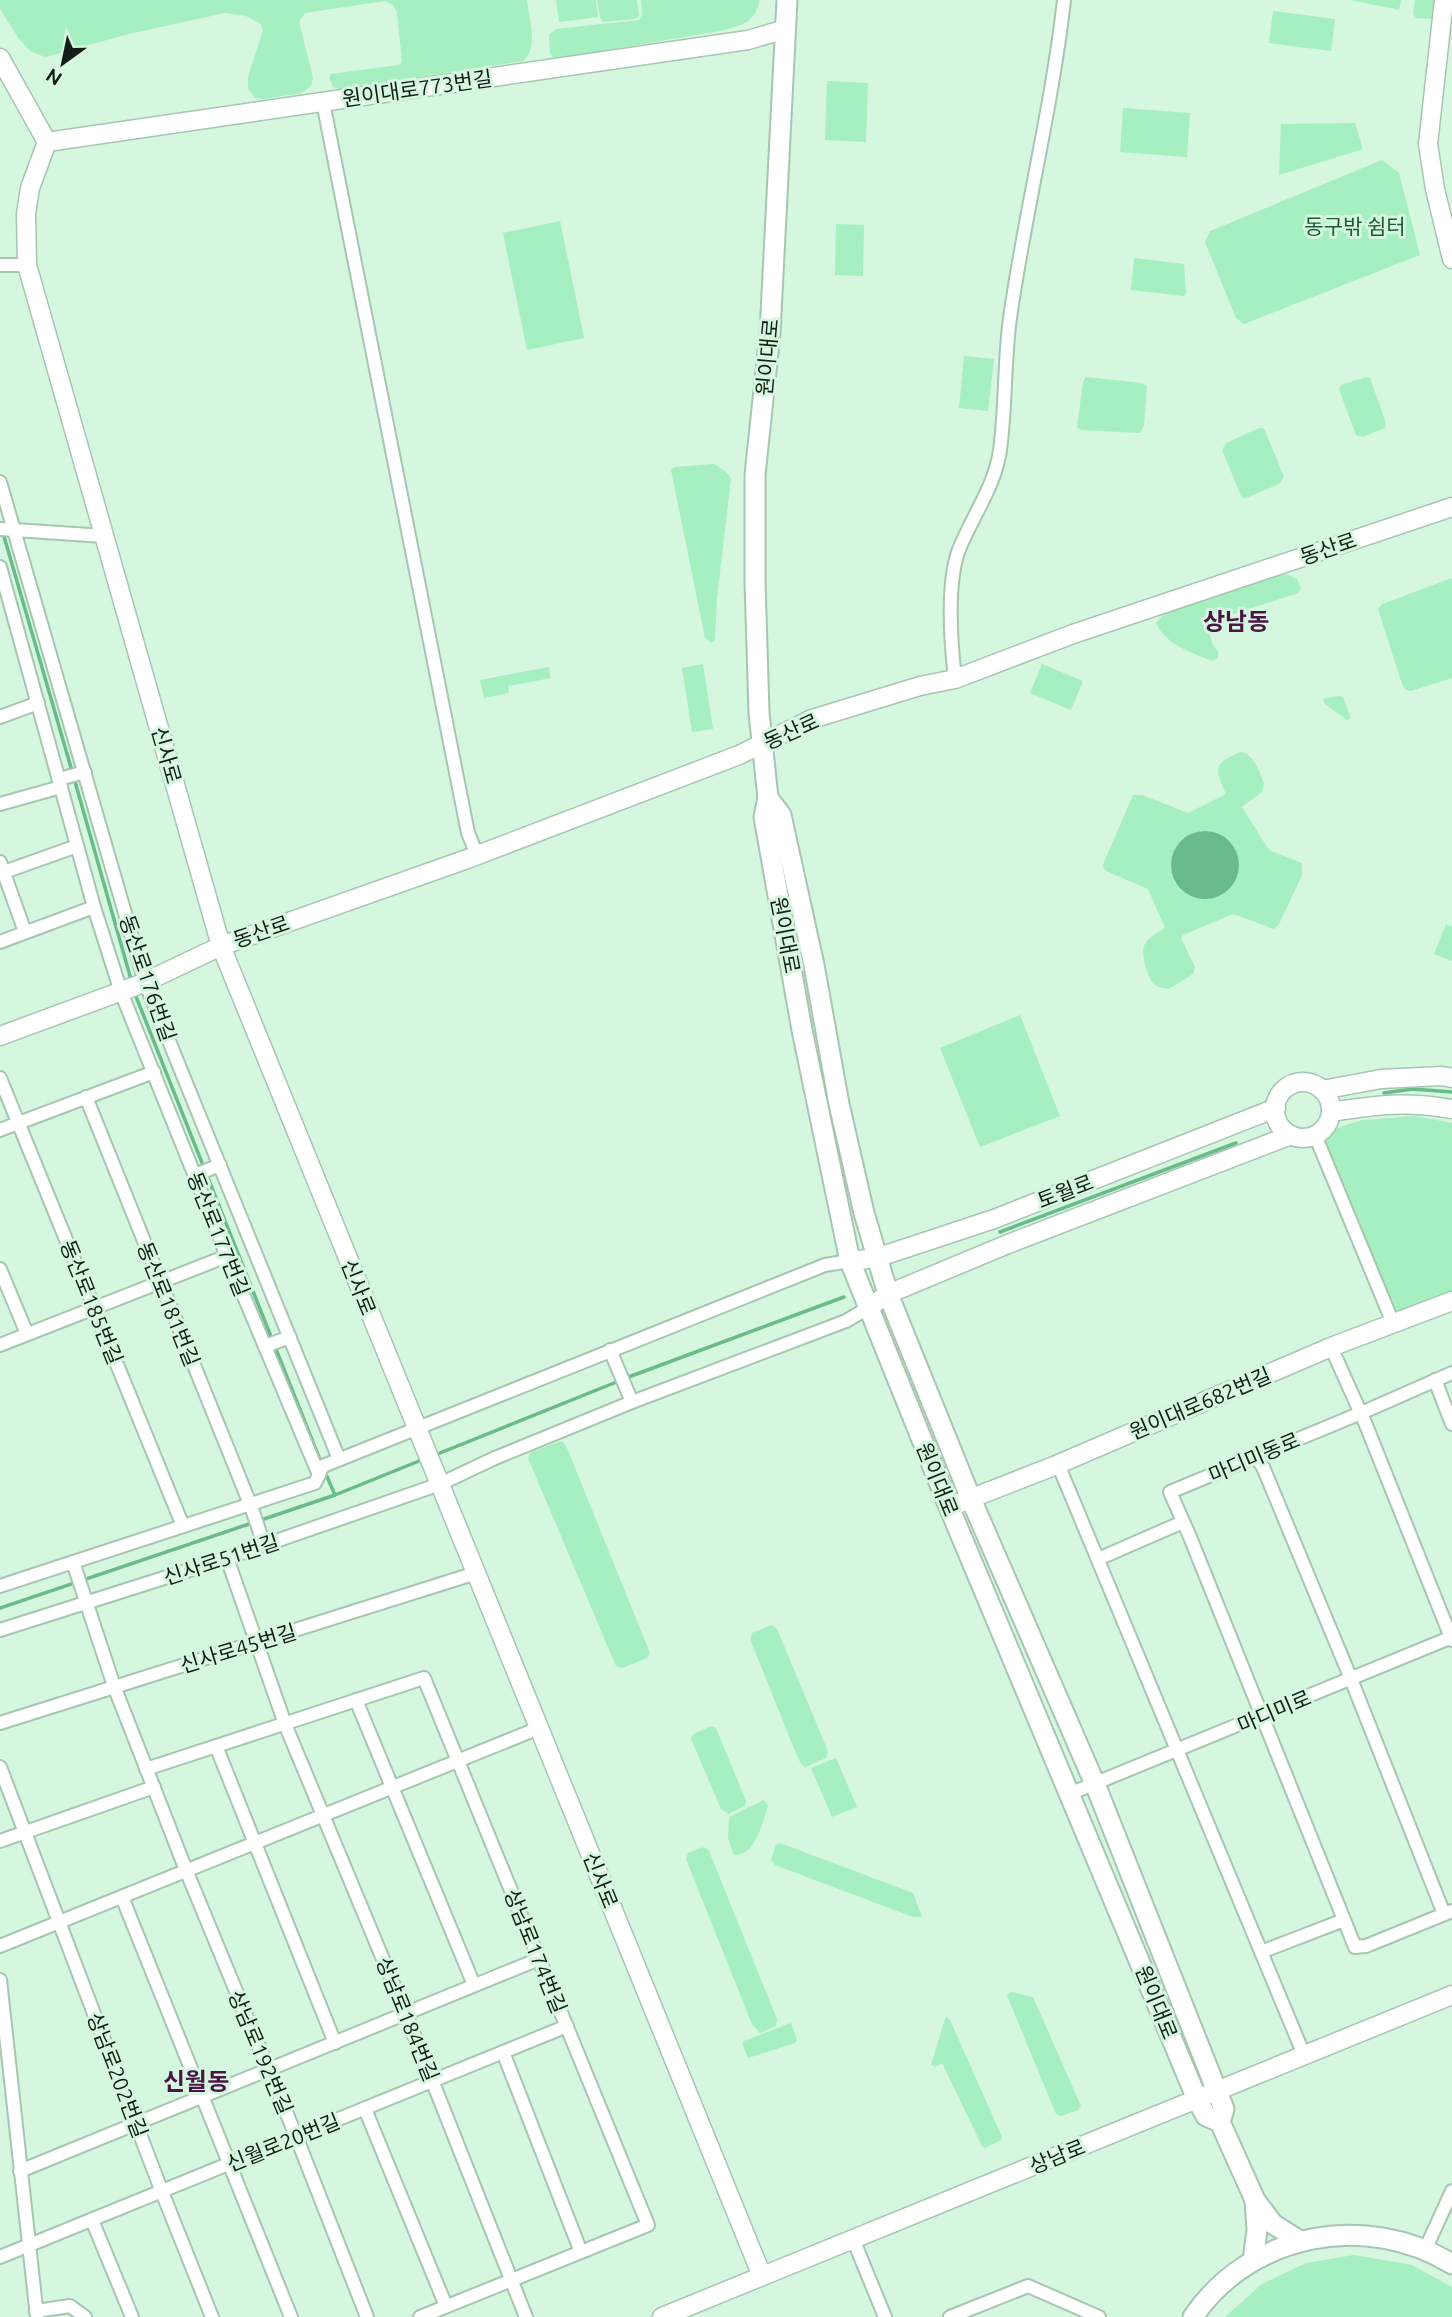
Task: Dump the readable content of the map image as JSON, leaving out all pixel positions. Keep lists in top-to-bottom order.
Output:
{
  "streets": {
    "main road": [
      "원이대로773번길",
      "원이대로",
      "동산로",
      "신사로",
      "토월로",
      "원이대로682번길",
      "상남로"
    ],
    "street": [
      "동산로176번길",
      "동산로177번길",
      "동산로185번길",
      "동산로181번길",
      "마디미동로",
      "신사로51번길",
      "신사로45번길",
      "마디미로",
      "상남로174번길",
      "상남로184번길",
      "상남로192번길",
      "상남로202번길",
      "신월로20번길"
    ]
  },
  "crossings": [
    ["원이대로773번길", "원이대로"],
    ["원이대로773번길", "신사로"],
    ["원이대로", "동산로"],
    ["원이대로", "토월로"],
    ["원이대로", "원이대로682번길"],
    ["원이대로", "신사로51번길"],
    ["원이대로", "마디미로"],
    ["원이대로", "상남로"],
    ["동산로", "신사로"],
    ["동산로", "동산로176번길"],
    ["동산로", "동산로177번길"],
    ["신사로", "신사로51번길"],
    ["신사로", "신사로45번길"],
    ["신사로", "상남로"],
    ["동산로176번길", "동산로177번길"],
    ["토월로", "신사로51번길"],
    ["동산로181번길", "신사로51번길"],
    ["신사로51번길", "상남로184번길"],
    ["신사로51번길", "상남로192번길"],
    ["신사로45번길", "상남로184번길"],
    ["신사로45번길", "상남로192번길"],
    ["상남로174번길", "신월로20번길"],
    ["상남로184번길", "신월로20번길"],
    ["상남로192번길", "신월로20번길"],
    ["상남로202번길", "신월로20번길"]
  ],
  "districts": ["상남동", "신월동"],
  "parks": ["동구밖 쉼터"],
  "north": "bottom left"
}
